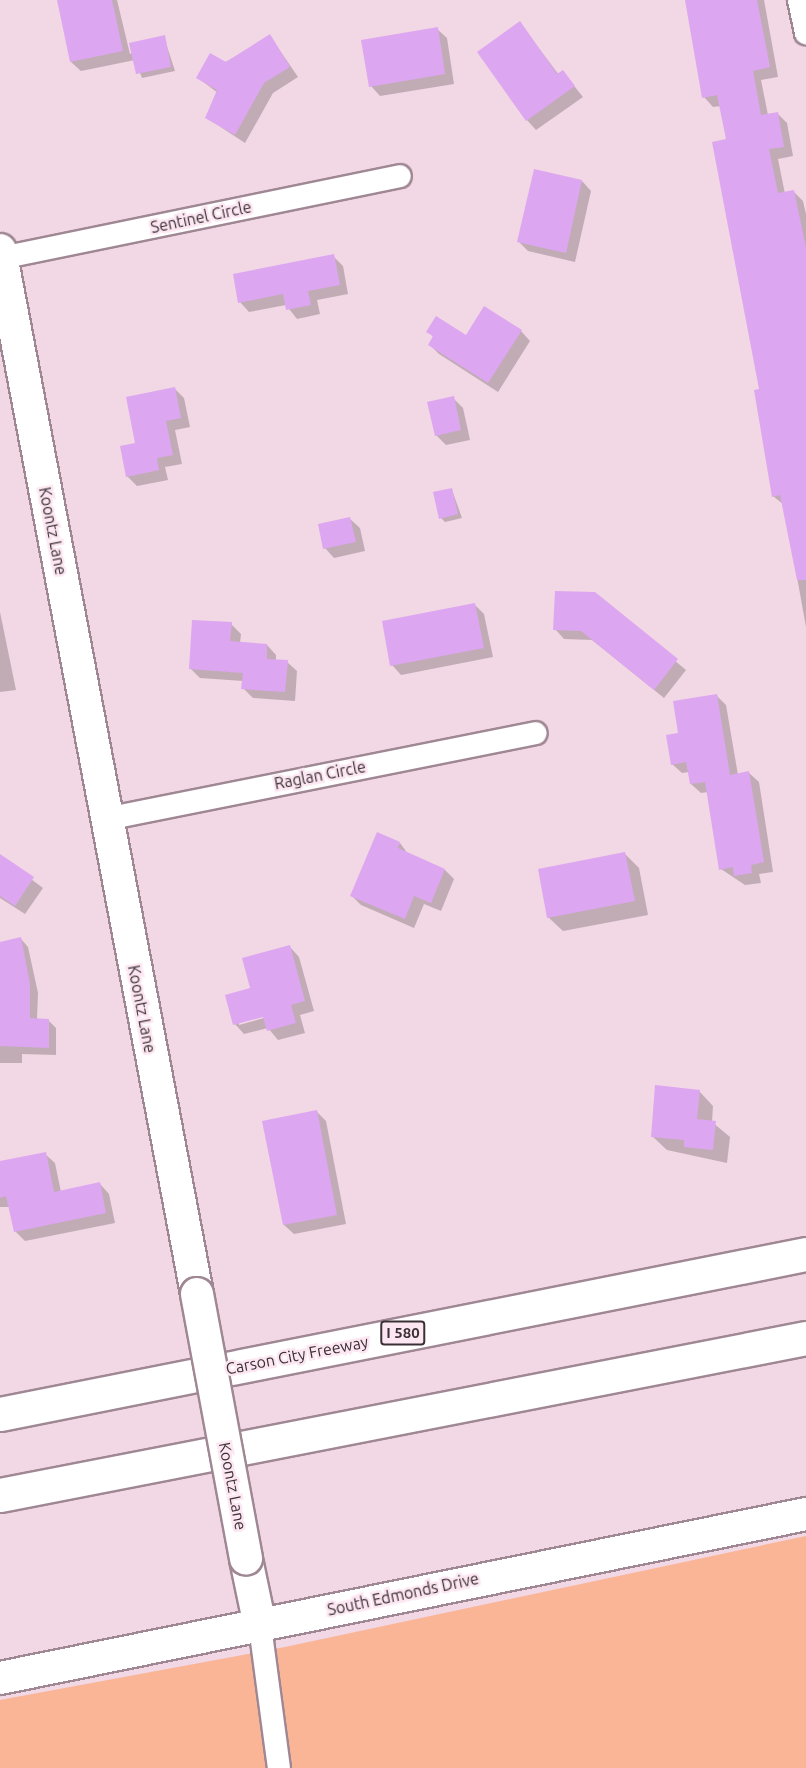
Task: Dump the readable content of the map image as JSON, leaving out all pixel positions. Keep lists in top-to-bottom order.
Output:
{
  "streets": {
    "highway": ["I 580", "Carson City Freeway"],
    "street": [
      "Sentinel Circle",
      "Koontz Lane",
      "Raglan Circle",
      "South Edmonds Drive"
    ]
  },
  "crossings": [
    ["Sentinel Circle", "Koontz Lane"],
    ["Koontz Lane", "Raglan Circle"],
    ["Koontz Lane", "South Edmonds Drive"]
  ]
}
